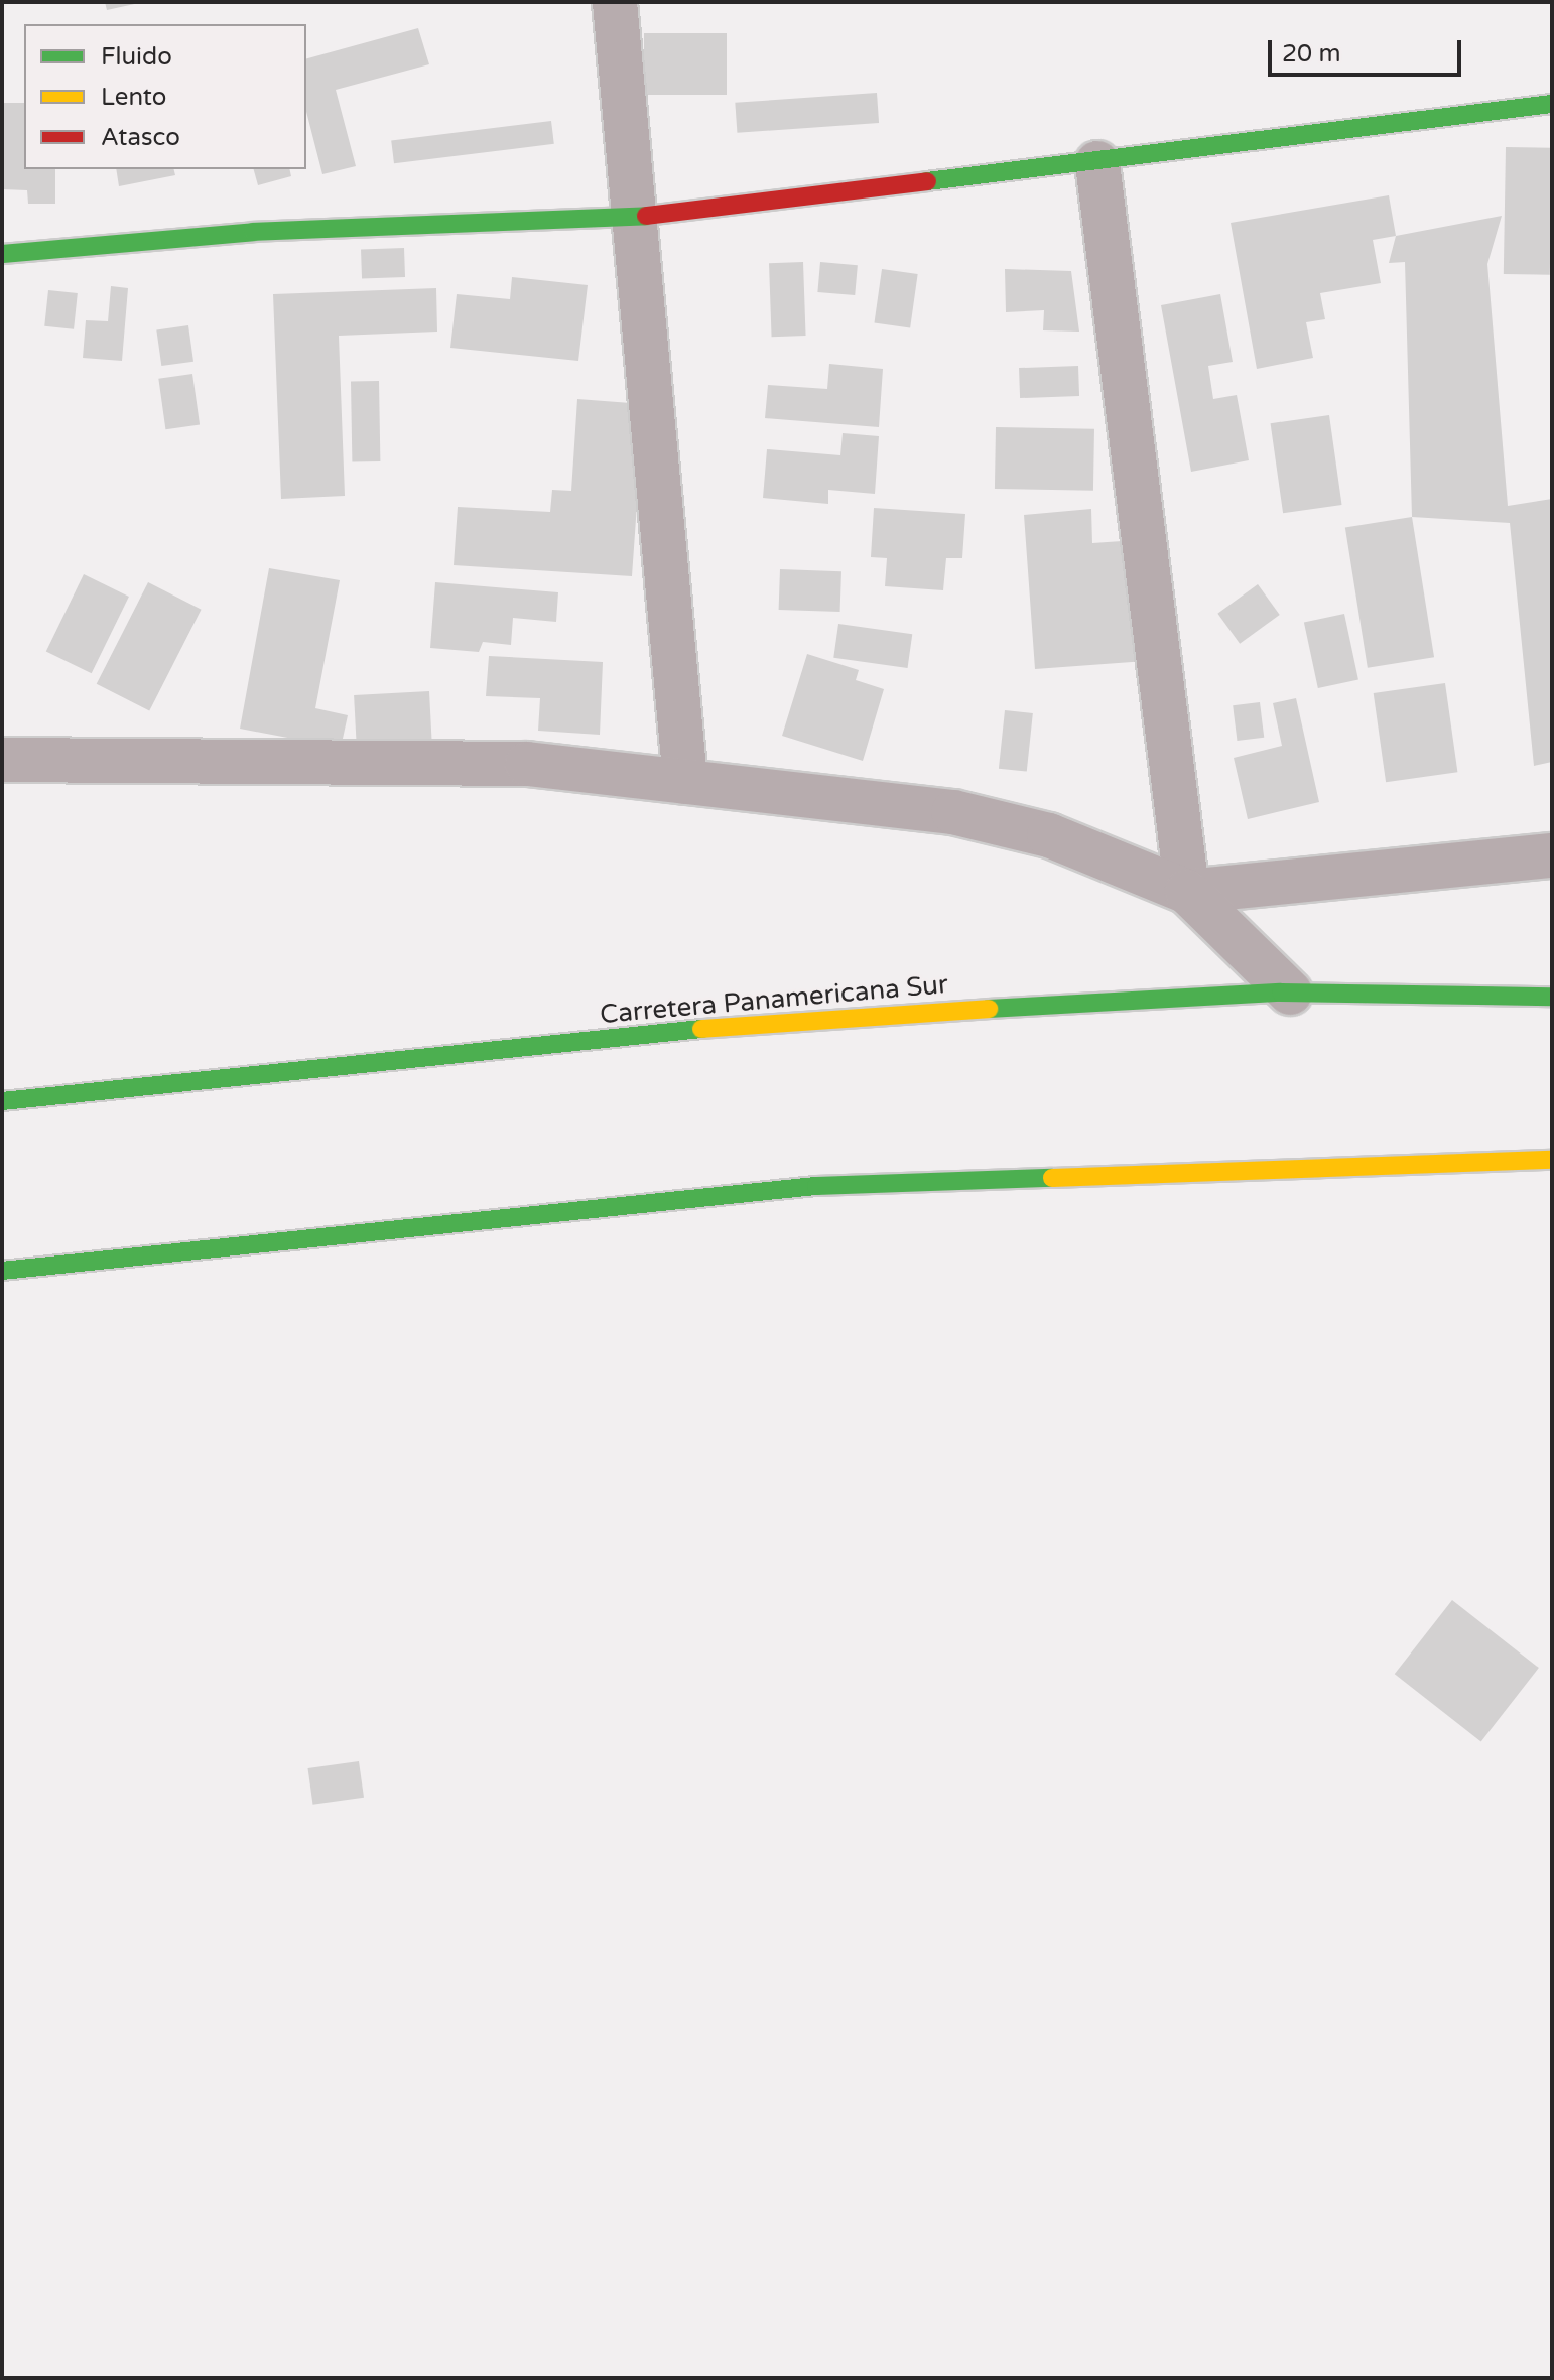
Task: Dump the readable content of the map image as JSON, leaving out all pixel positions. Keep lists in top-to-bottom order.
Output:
{
  "streets": {
    "main road": ["Carretera Panamericana Sur"]
  },
  "legend": ["Fluido", "Lento", "Atasco"],
  "scale_bar": "20 m"
}
